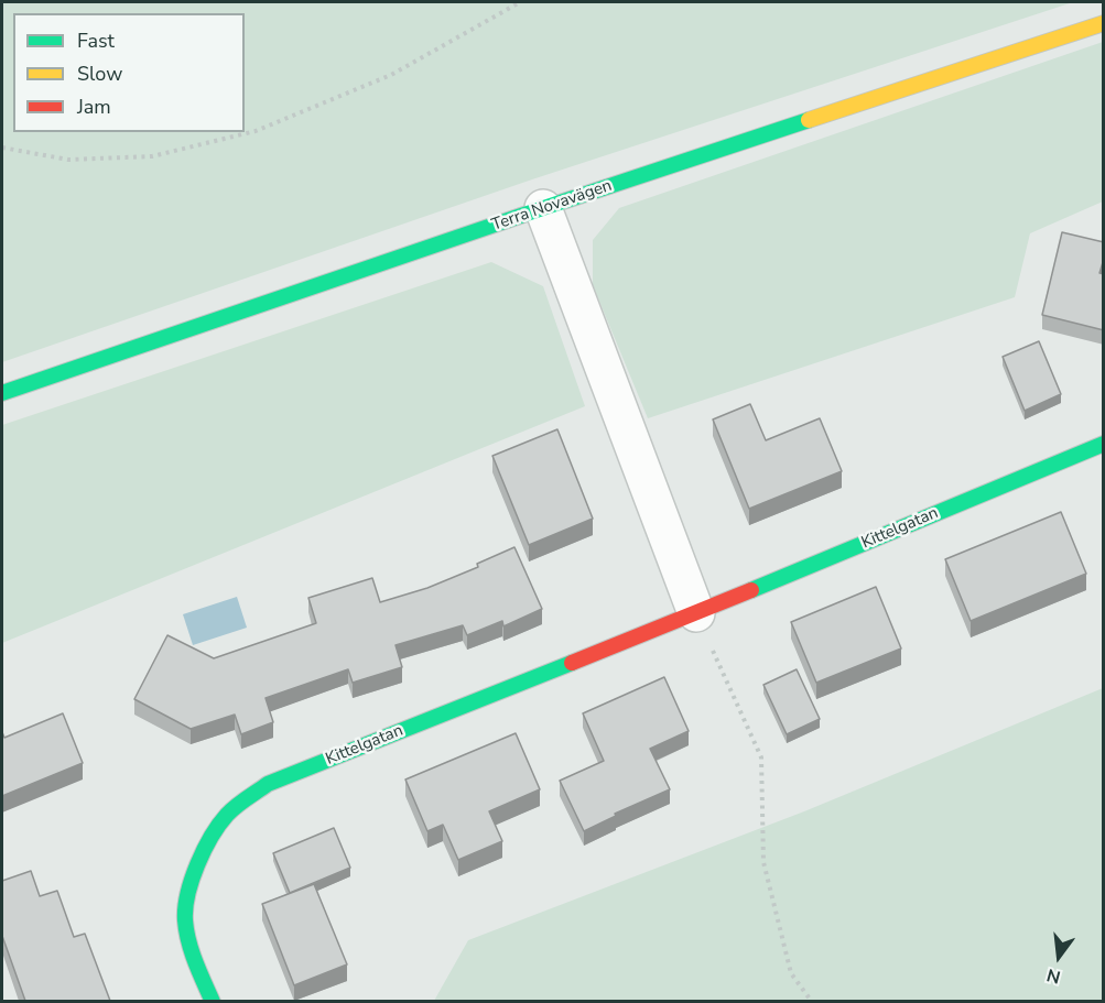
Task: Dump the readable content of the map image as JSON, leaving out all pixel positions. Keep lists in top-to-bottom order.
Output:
{
  "streets": {
    "street": ["Terra Novavägen", "Kittelgatan"]
  },
  "legend": ["Fast", "Slow", "Jam"],
  "north": "bottom"
}
